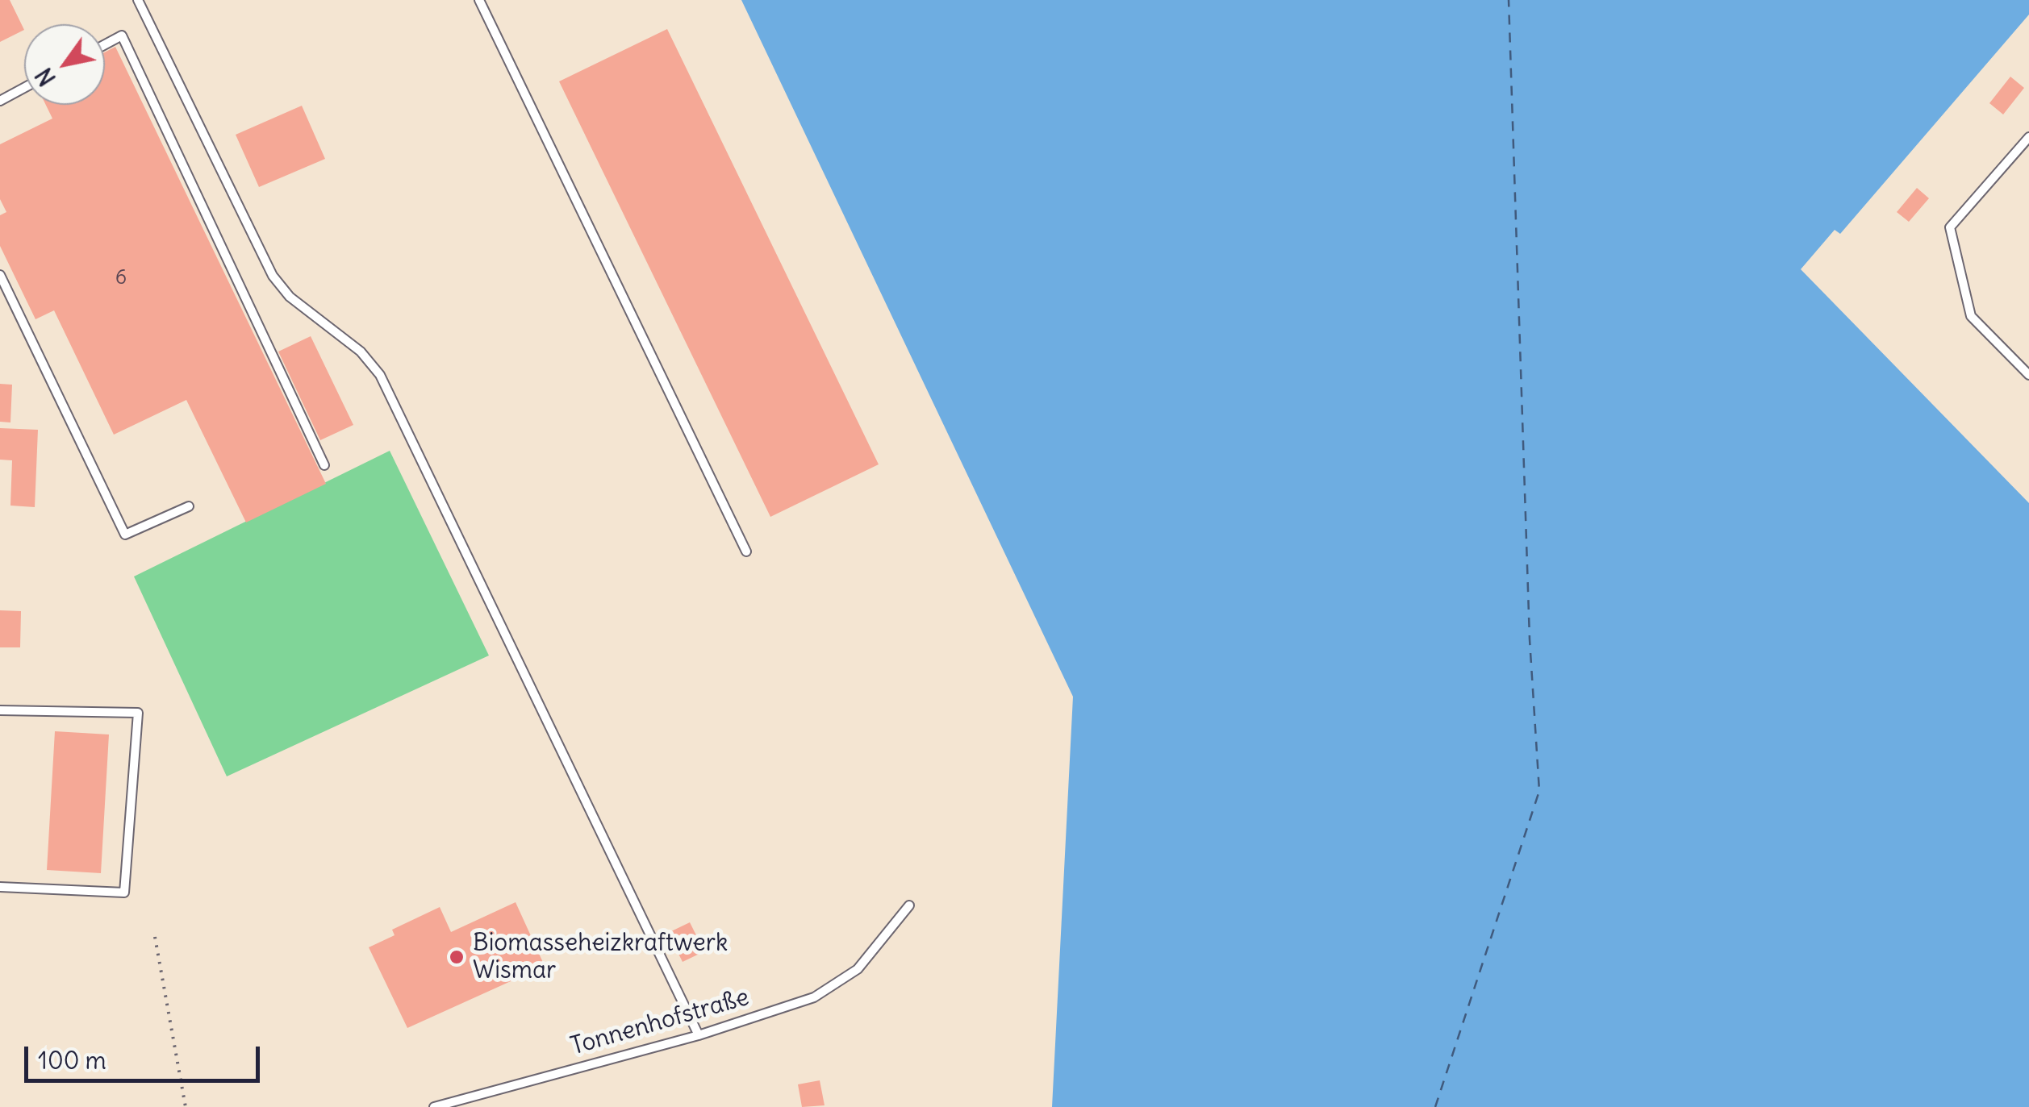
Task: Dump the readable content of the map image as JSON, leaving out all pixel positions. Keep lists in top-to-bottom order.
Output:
{
  "streets": {
    "lane": ["Tonnenhofstraße"]
  },
  "places": ["Biomasseheizkraftwerk Wismar"],
  "house_numbers": ["6"],
  "scale_bar": "100 m",
  "north": "bottom left"
}
